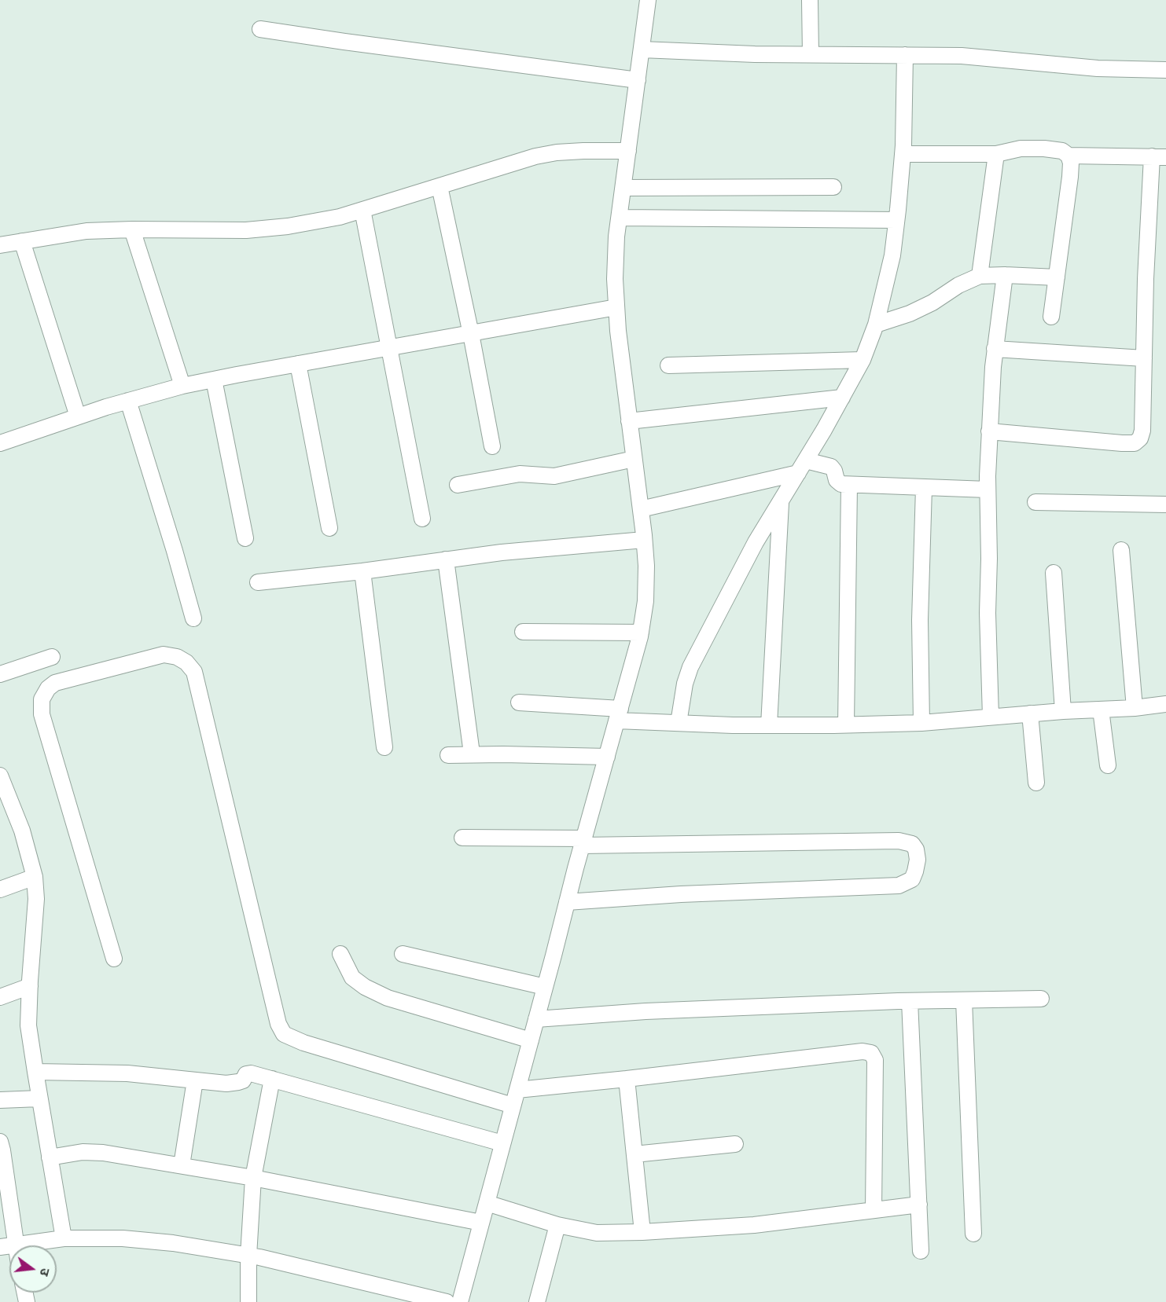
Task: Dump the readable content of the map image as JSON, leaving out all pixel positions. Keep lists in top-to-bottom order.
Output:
{
  "north": "right"
}
